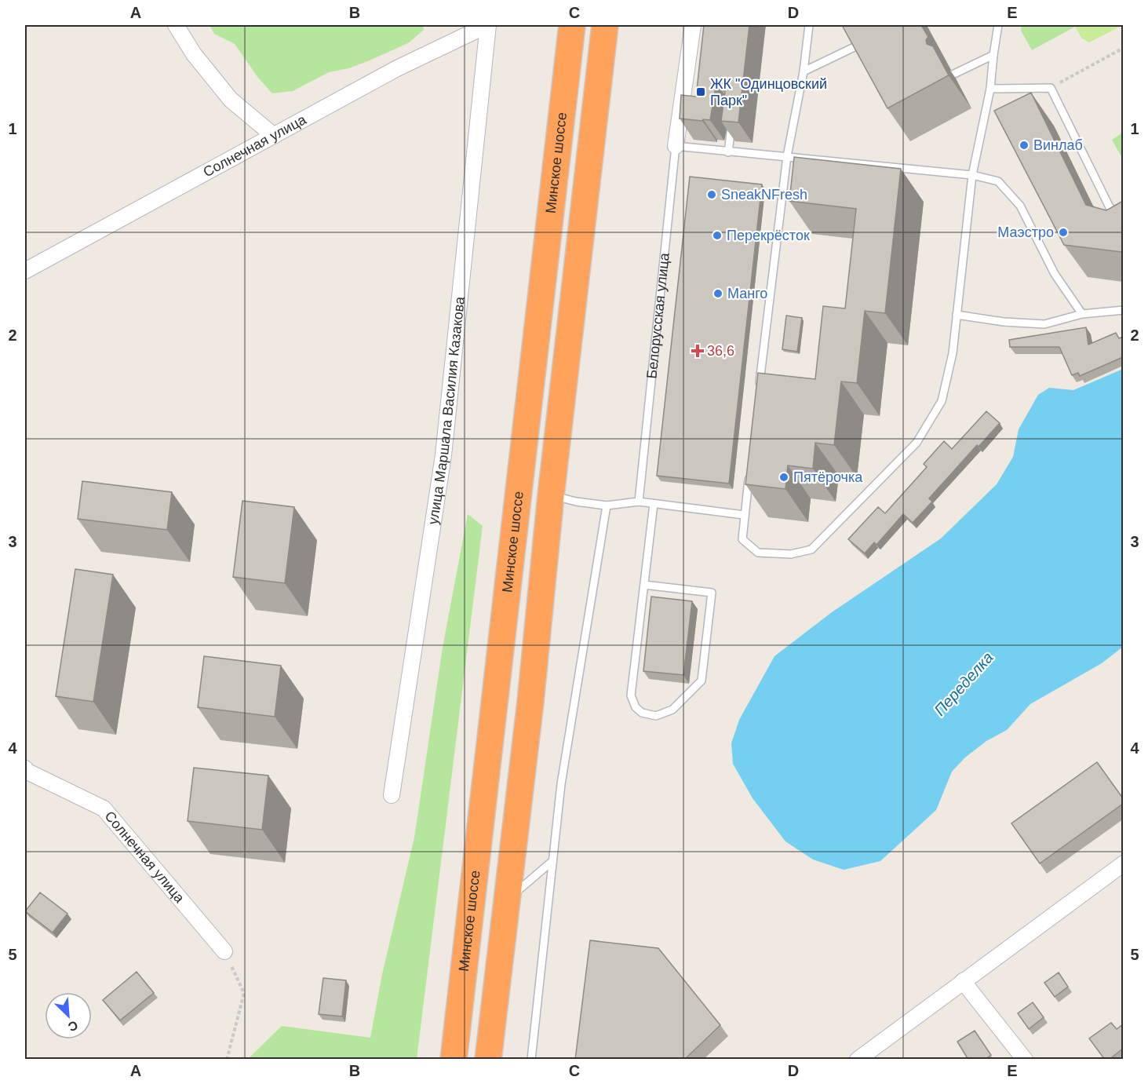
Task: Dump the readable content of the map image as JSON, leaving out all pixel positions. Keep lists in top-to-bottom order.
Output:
{
  "streets": {
    "highway": ["Минское шоссе"],
    "street": ["Солнечная улица", "Белорусская улица", "улица Маршала Василия Казакова"]
  },
  "crossings": [
    ["Солнечная улица", "улица Маршала Василия Казакова"]
  ],
  "water": ["Переделка"],
  "places": {
    "transit": ["ЖК \"Одинцовский Парк\""],
    "other": [
      "Винлаб",
      "SneakNFresh",
      "Маэстро",
      "Перекрёсток",
      "Манго",
      "Пятёрочка"
    ],
    "health": ["36,6"]
  },
  "north": "bottom right",
  "grid": {
    "columns": [
      "A",
      "B",
      "C",
      "D",
      "E"
    ],
    "rows": [
      "1",
      "2",
      "3",
      "4",
      "5"
    ]
  }
}
